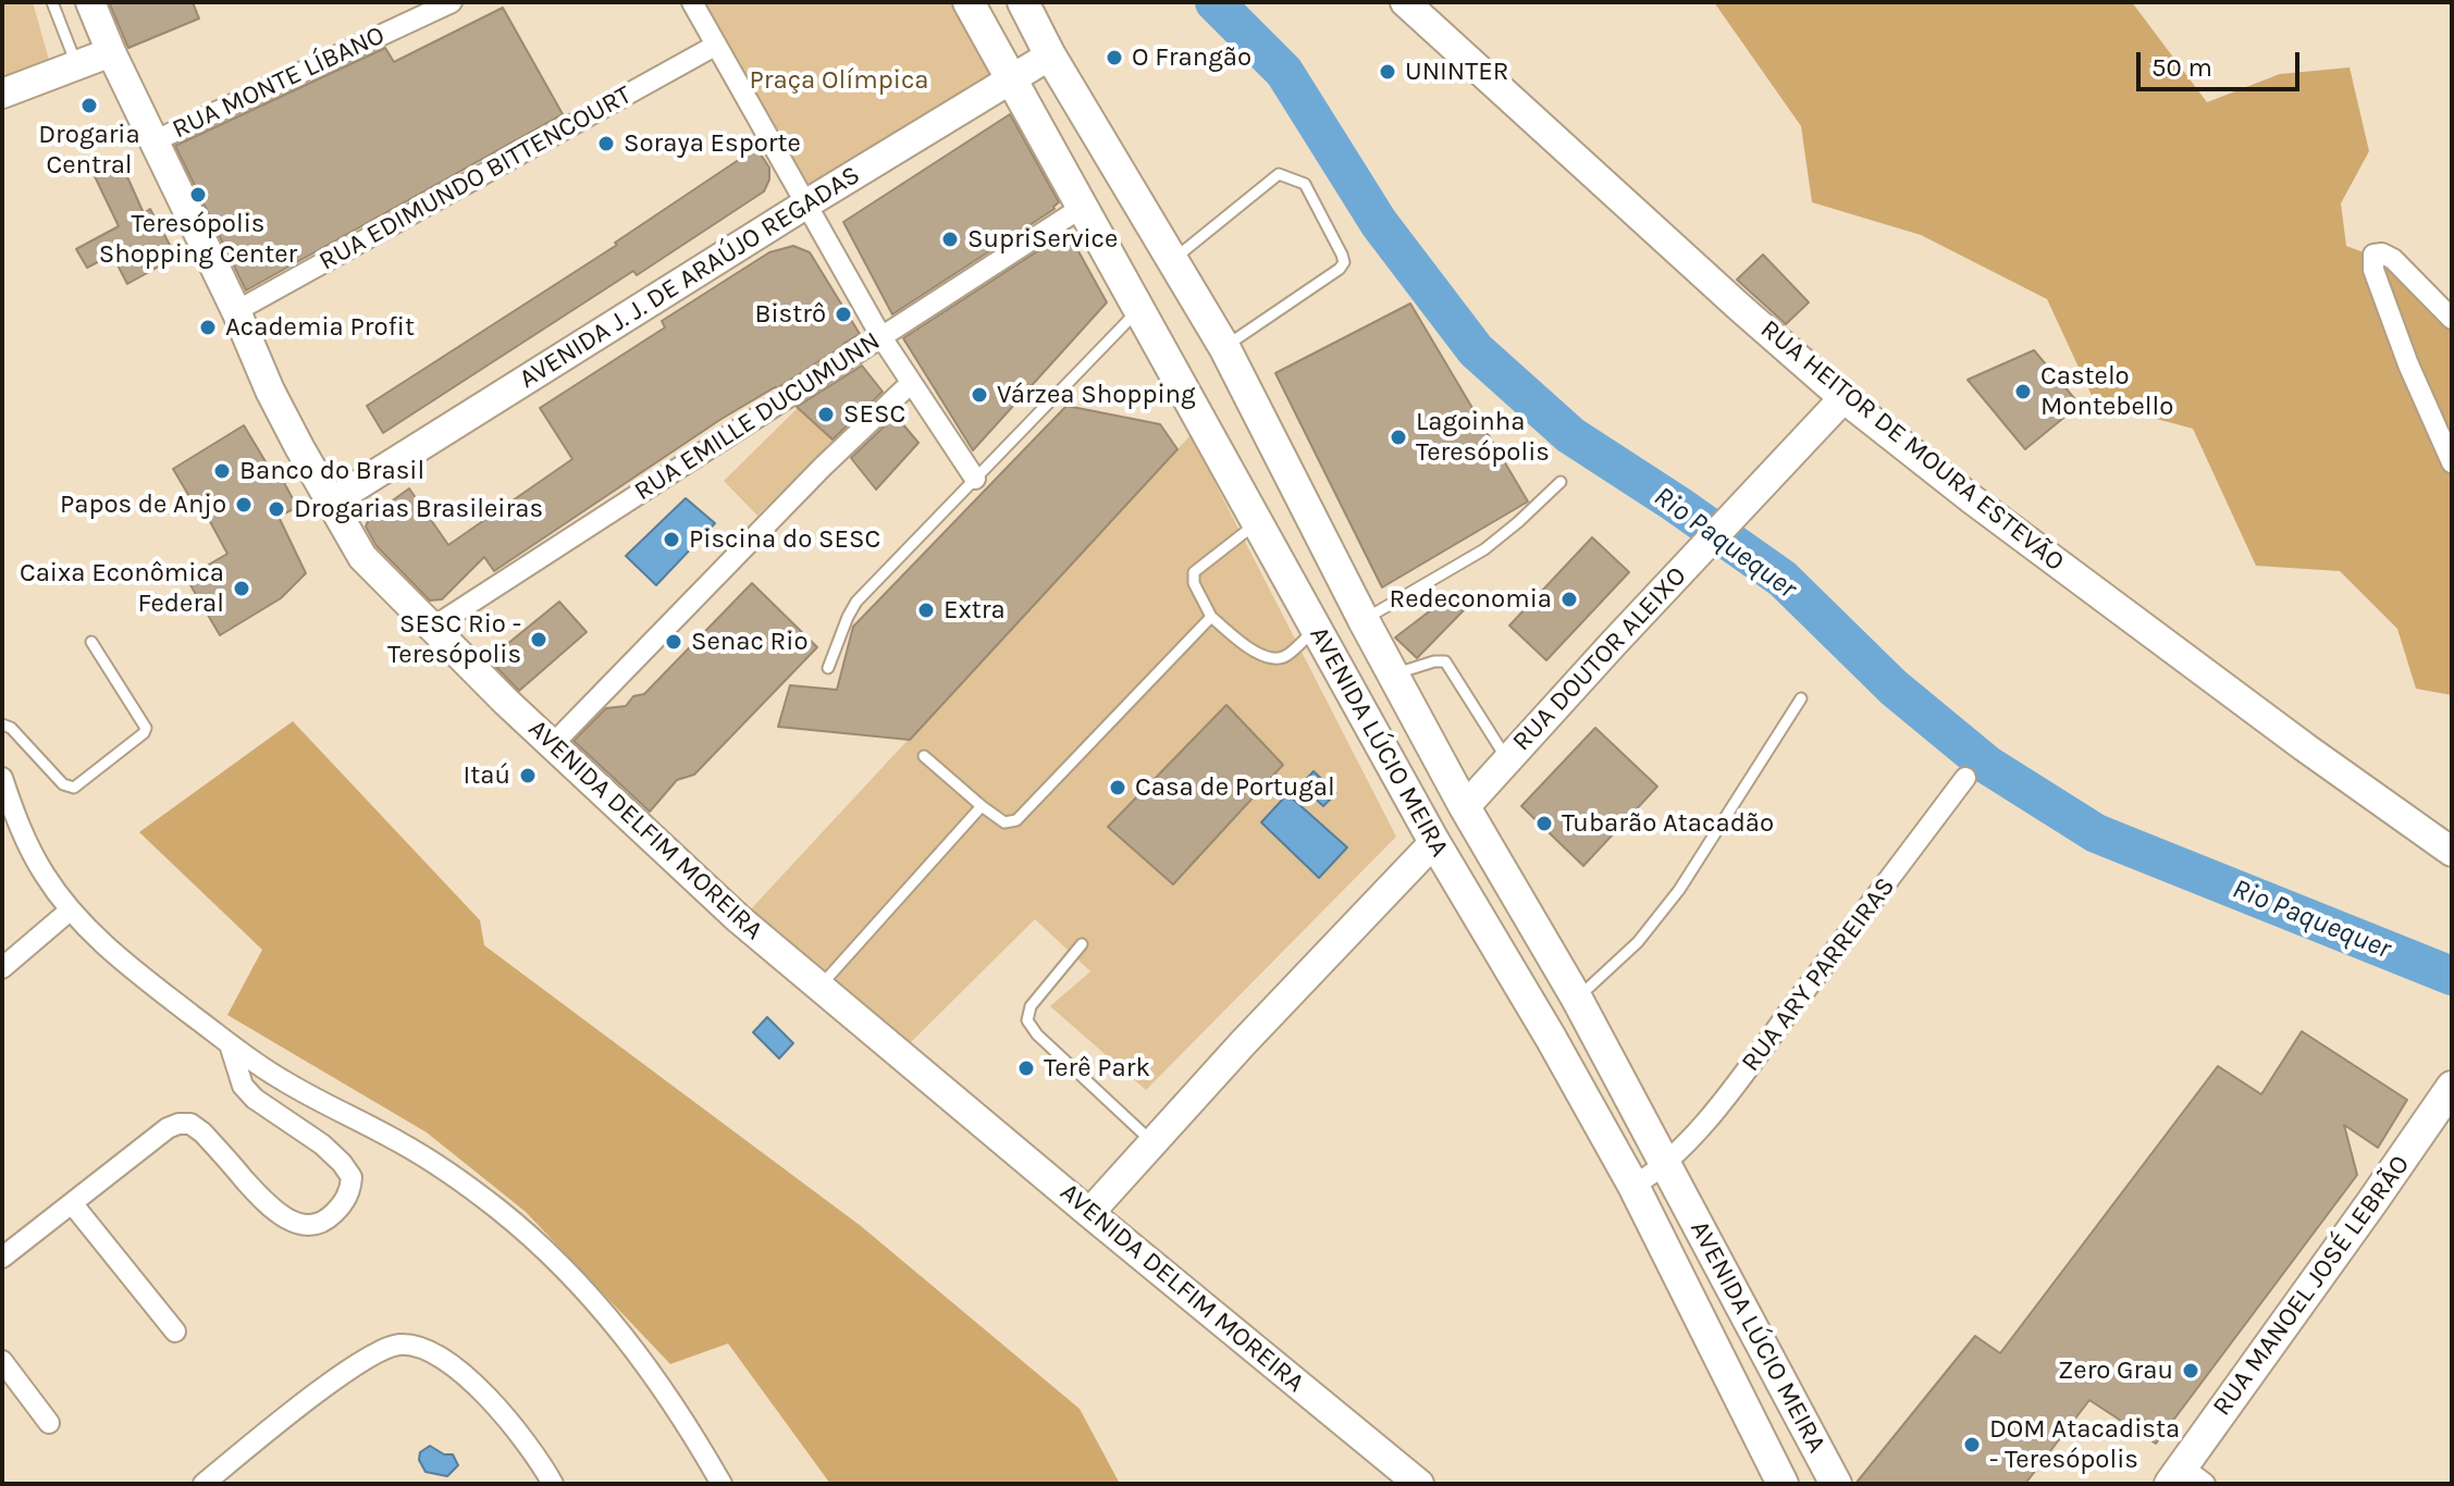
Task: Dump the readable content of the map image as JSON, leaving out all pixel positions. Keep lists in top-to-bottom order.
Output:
{
  "streets": {
    "main road": [
      "AVENIDA J. J. DE ARAÚJO REGADAS",
      "RUA HEITOR DE MOURA ESTEVÃO",
      "RUA DOUTOR ALEIXO",
      "AVENIDA LÚCIO MEIRA",
      "AVENIDA DELFIM MOREIRA",
      "RUA MANOEL JOSÉ LEBRÃO"
    ],
    "street": [
      "RUA MONTE LÍBANO",
      "RUA EDIMUNDO BITTENCOURT",
      "RUA EMILLE DUCUMUNN",
      "RUA ARY PARREIRAS"
    ]
  },
  "crossings": [
    ["RUA MONTE LÍBANO", "AVENIDA DELFIM MOREIRA"],
    ["RUA EDIMUNDO BITTENCOURT", "AVENIDA DELFIM MOREIRA"],
    ["AVENIDA J. J. DE ARAÚJO REGADAS", "AVENIDA LÚCIO MEIRA"],
    ["AVENIDA J. J. DE ARAÚJO REGADAS", "AVENIDA DELFIM MOREIRA"],
    ["RUA EMILLE DUCUMUNN", "AVENIDA LÚCIO MEIRA"],
    ["RUA EMILLE DUCUMUNN", "AVENIDA DELFIM MOREIRA"],
    ["RUA HEITOR DE MOURA ESTEVÃO", "RUA DOUTOR ALEIXO"],
    ["RUA DOUTOR ALEIXO", "AVENIDA LÚCIO MEIRA"],
    ["AVENIDA LÚCIO MEIRA", "RUA ARY PARREIRAS"]
  ],
  "water": ["Rio Paquequer"],
  "parks": ["Praça Olímpica"],
  "places": [
    "O Frangão",
    "UNINTER",
    "Drogaria Central",
    "Soraya Esporte",
    "Teresópolis Shopping Center",
    "SupriService",
    "Bistrô",
    "Academia Profit",
    "Castelo Montebello",
    "Várzea Shopping",
    "SESC",
    "Lagoinha Teresópolis",
    "Banco do Brasil",
    "Papos de Anjo",
    "Drogarias Brasileiras",
    "Piscina do SESC",
    "Caixa Econômica Federal",
    "Redeconomia",
    "Extra",
    "SESC Rio - Teresópolis",
    "Senac Rio",
    "Itaú",
    "Casa de Portugal",
    "Tubarão Atacadão",
    "Terê Park",
    "Zero Grau",
    "DOM Atacadista - Teresópolis"
  ],
  "scale_bar": "50 m"
}
